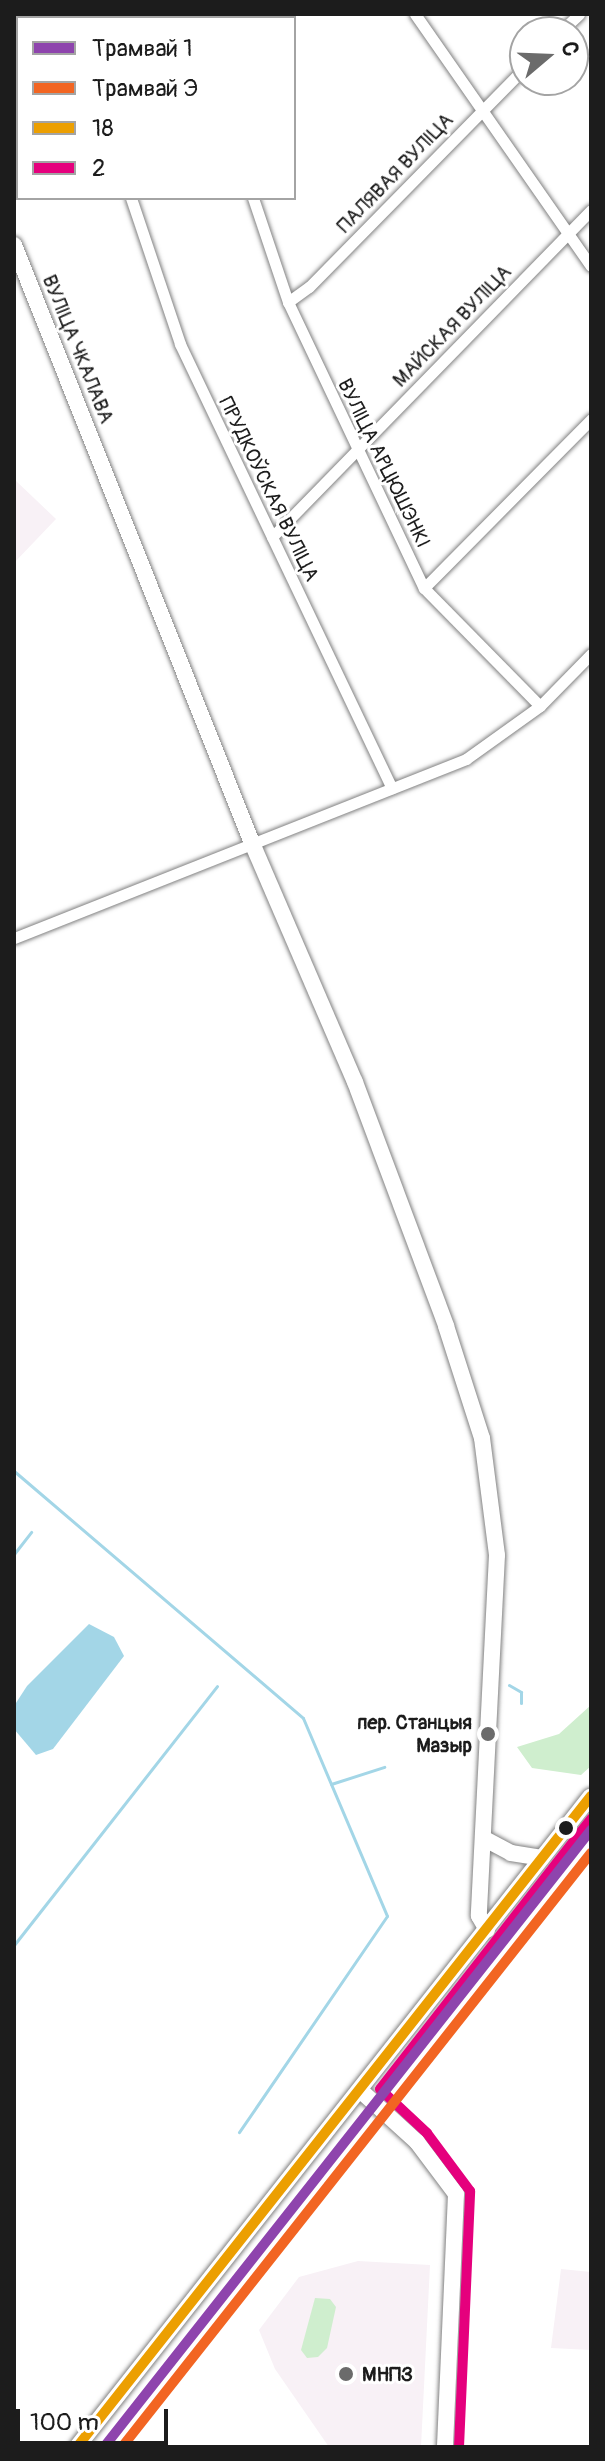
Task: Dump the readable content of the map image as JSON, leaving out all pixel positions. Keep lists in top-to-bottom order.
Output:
{
  "streets": {
    "main road": ["ВУЛІЦА ЧКАЛАВА"],
    "street": [
      "ПАЛЯВАЯ ВУЛІЦА",
      "МАЙСКАЯ ВУЛІЦА",
      "ВУЛІЦА АРЦЮШЭНКІ",
      "ПРУДКОЎСКАЯ ВУЛІЦА"
    ]
  },
  "crossings": [
    ["ПАЛЯВАЯ ВУЛІЦА", "ВУЛІЦА АРЦЮШЭНКІ"],
    ["МАЙСКАЯ ВУЛІЦА", "ВУЛІЦА АРЦЮШЭНКІ"],
    ["МАЙСКАЯ ВУЛІЦА", "ПРУДКОЎСКАЯ ВУЛІЦА"]
  ],
  "places": ["пер. Станцыя Мазыр", "МНПЗ"],
  "lines": [
    "transit line 18",
    "transit line 2",
    "tram line 1",
    "tram line Э"
  ],
  "legend": [
    "Трамвай 1",
    "Трамвай Э",
    "18",
    "2"
  ],
  "scale_bar": "100 m",
  "north": "right"
}
